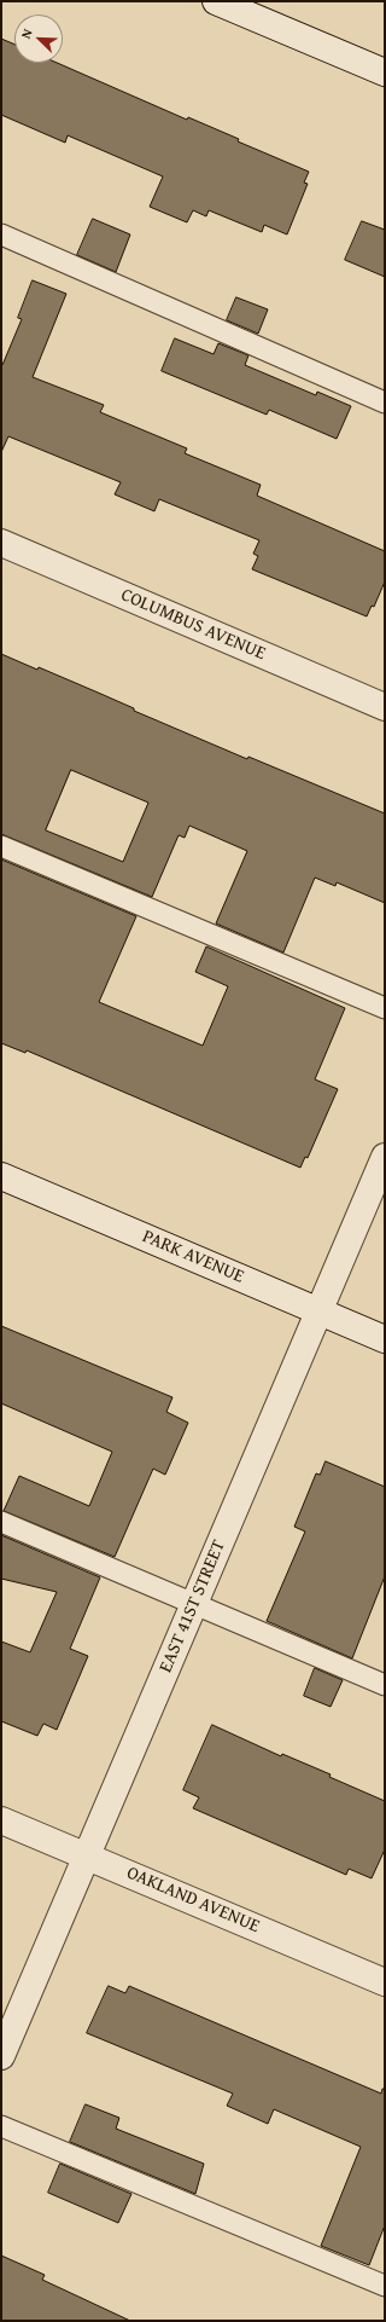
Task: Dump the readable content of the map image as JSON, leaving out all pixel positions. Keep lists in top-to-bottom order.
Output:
{
  "streets": {
    "street": [
      "COLUMBUS AVENUE",
      "PARK AVENUE",
      "EAST 41ST STREET",
      "OAKLAND AVENUE"
    ]
  },
  "crossings": [
    ["PARK AVENUE", "EAST 41ST STREET"],
    ["EAST 41ST STREET", "OAKLAND AVENUE"]
  ],
  "north": "top left"
}
